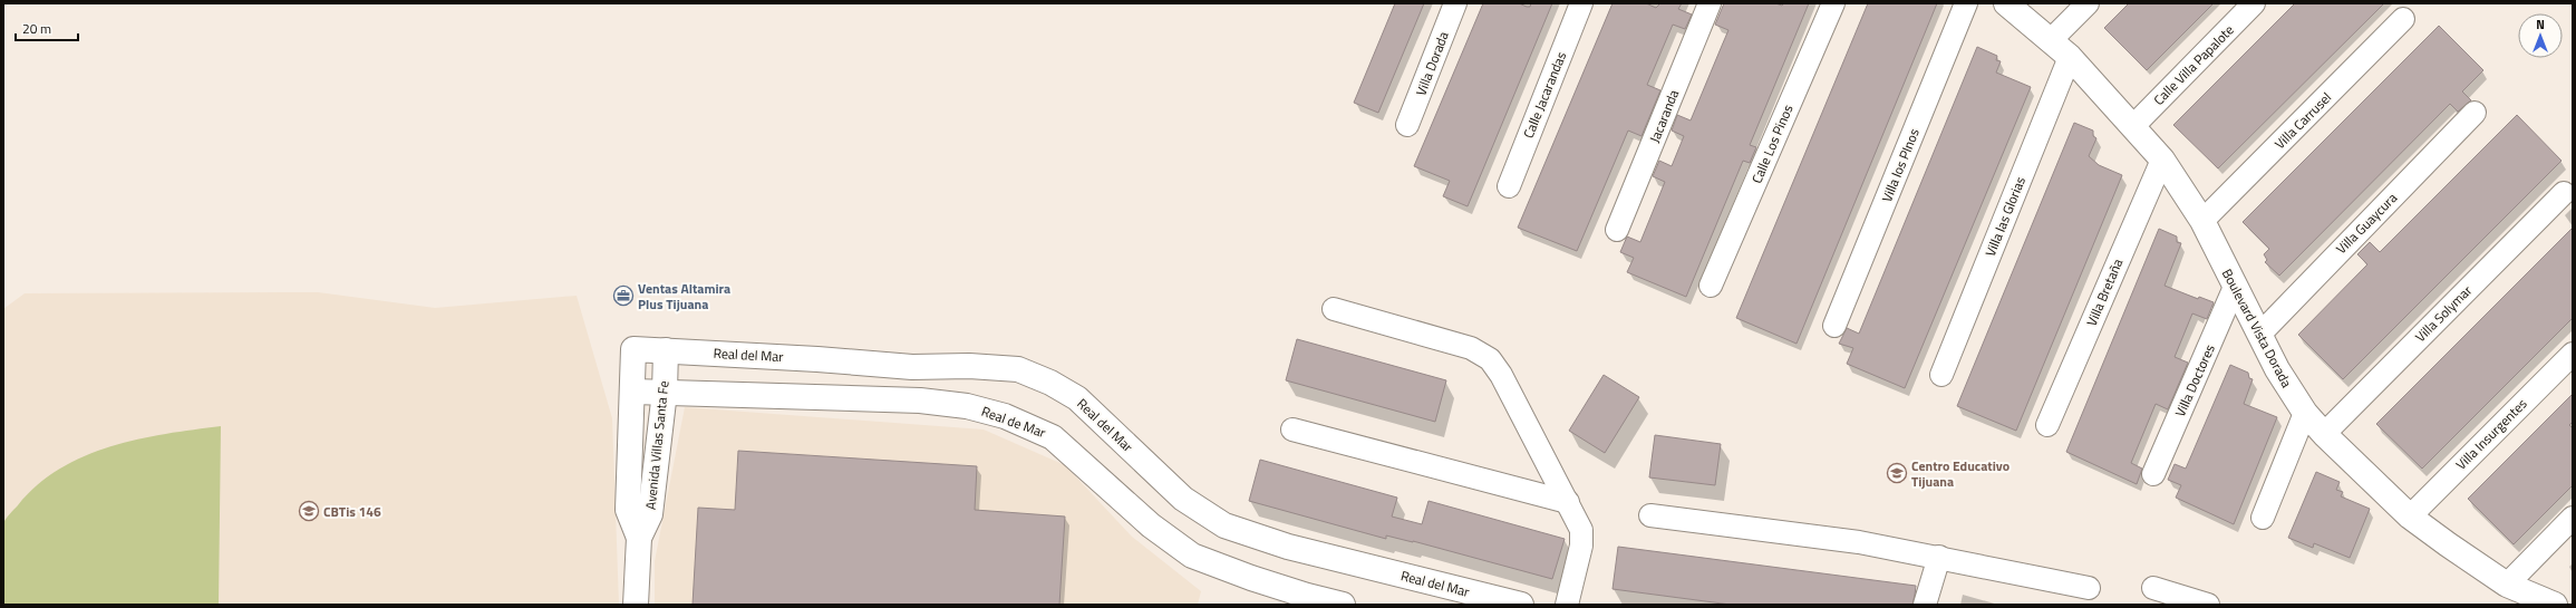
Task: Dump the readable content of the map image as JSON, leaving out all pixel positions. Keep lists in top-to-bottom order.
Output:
{
  "streets": {
    "street": [
      "Villa Dorada",
      "Calle Villa Papalote",
      "Calle Jacarandas",
      "Jacaranda",
      "Villa Carrusel",
      "Calle Los Pinos",
      "Villa los PInos",
      "Villa las Glorias",
      "Villa Guaycura",
      "Villa Bretaña",
      "Villa Solymar",
      "Boulevard Vista Dorada",
      "Real del Mar",
      "Villa Doctores",
      "Real de Mar",
      "Villa Insurgentes",
      "Avenida Villas Santa Fe"
    ]
  },
  "crossings": [
    ["Calle Villa Papalote", "Boulevard Vista Dorada"],
    ["Villa Carrusel", "Boulevard Vista Dorada"],
    ["Villa las Glorias", "Boulevard Vista Dorada"],
    ["Villa Guaycura", "Boulevard Vista Dorada"],
    ["Villa Bretaña", "Boulevard Vista Dorada"],
    ["Villa Solymar", "Boulevard Vista Dorada"],
    ["Boulevard Vista Dorada", "Villa Doctores"],
    ["Boulevard Vista Dorada", "Villa Insurgentes"],
    ["Real del Mar", "Avenida Villas Santa Fe"],
    ["Real de Mar", "Avenida Villas Santa Fe"]
  ],
  "places": {
    "office": ["Ventas Altamira Plus Tijuana"],
    "school or university": ["Centro Educativo Tijuana", "CBTis 146"]
  },
  "scale_bar": "20 m",
  "north": "top"
}
